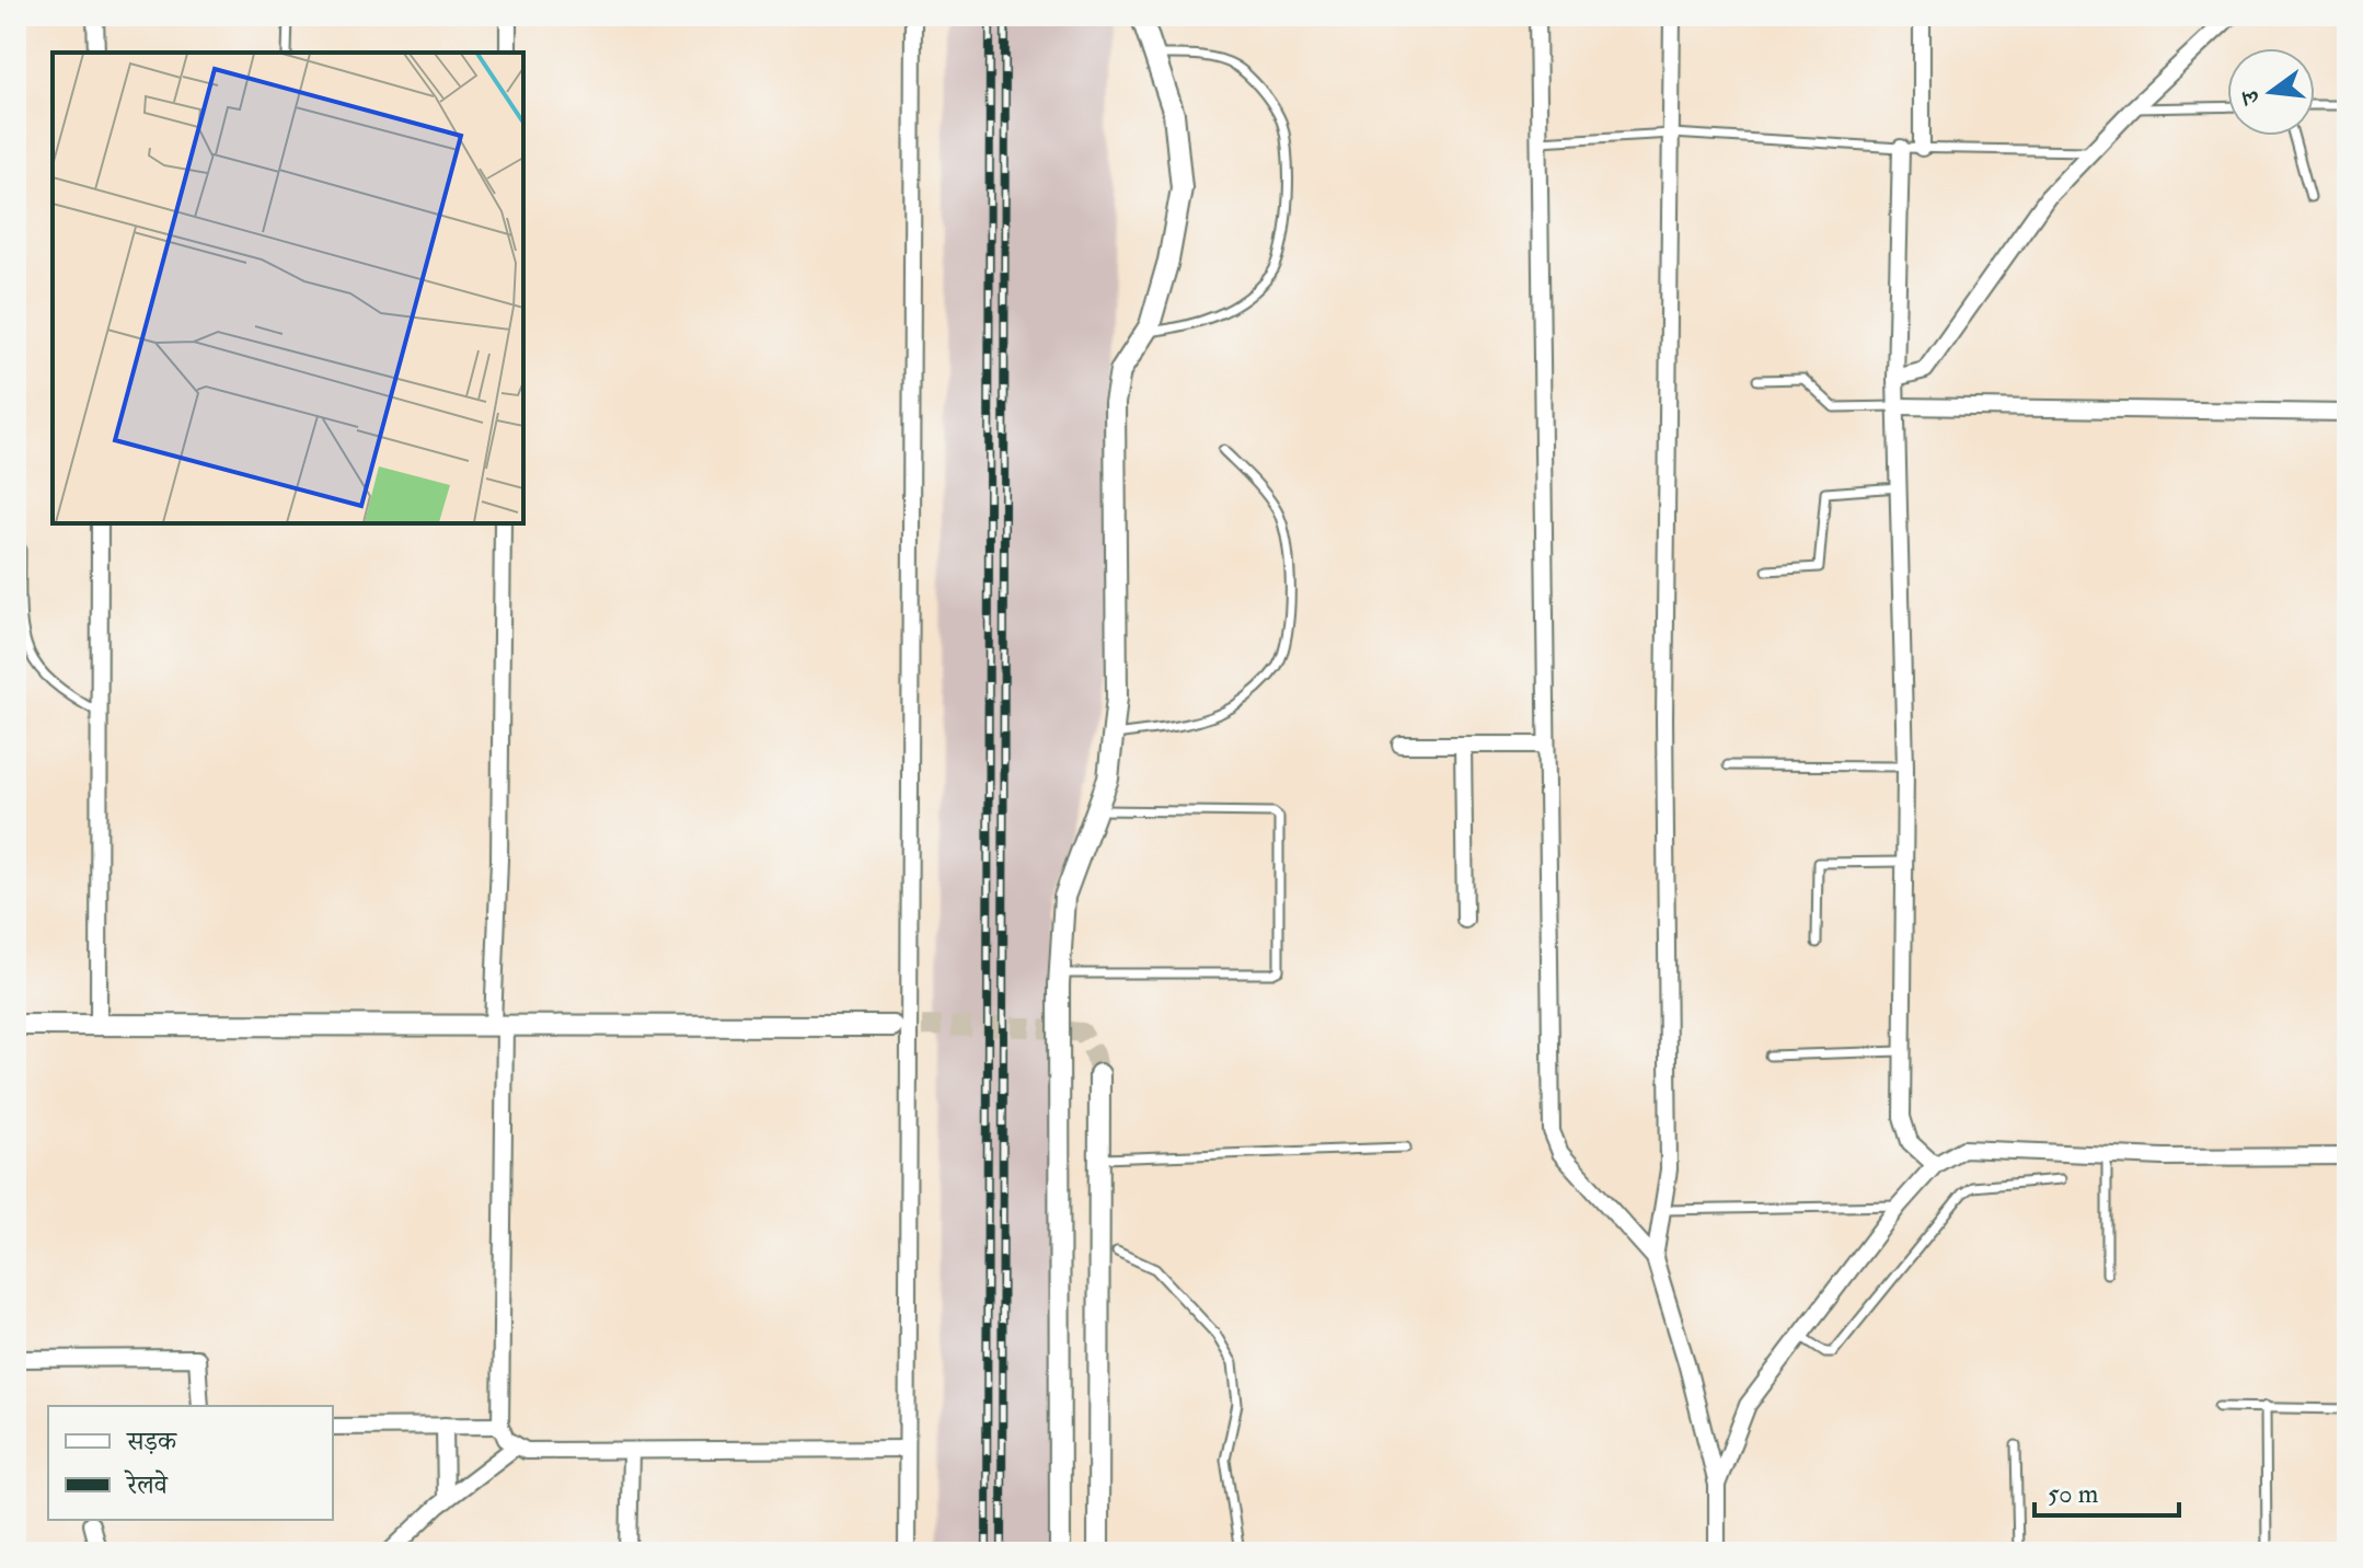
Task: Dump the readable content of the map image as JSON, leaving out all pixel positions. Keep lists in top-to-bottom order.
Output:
{
  "legend": ["सड़क", "रेलवे"],
  "scale_bar": "50 m",
  "north": "left"
}
